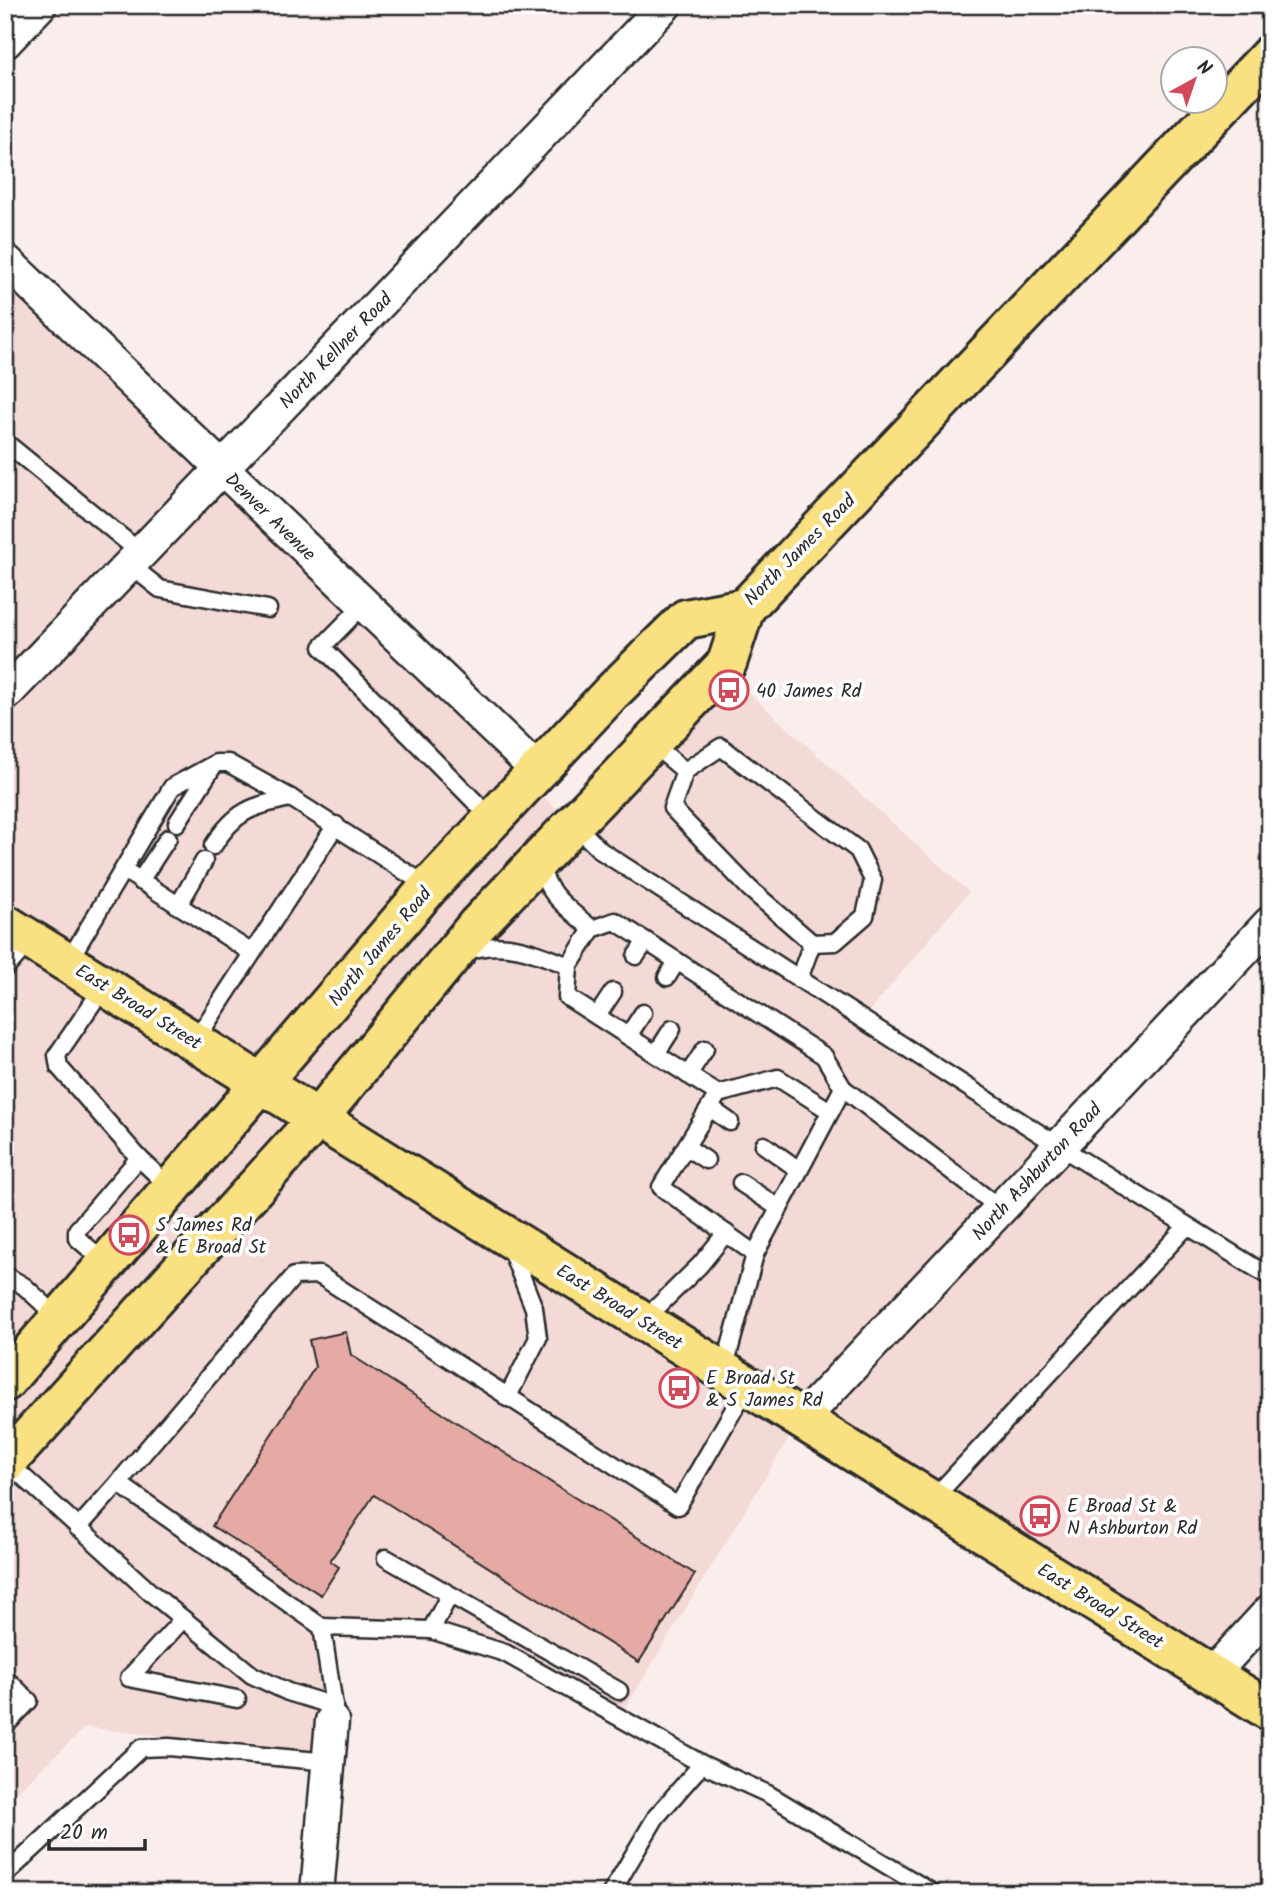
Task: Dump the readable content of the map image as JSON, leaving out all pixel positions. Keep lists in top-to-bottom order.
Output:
{
  "streets": {
    "main road": ["North James Road", "East Broad Street"],
    "street": ["North Kellner Road", "Denver Avenue", "North Ashburton Road"]
  },
  "crossings": [
    ["North Kellner Road", "Denver Avenue"],
    ["Denver Avenue", "North James Road"],
    ["North James Road", "East Broad Street"],
    ["East Broad Street", "North Ashburton Road"]
  ],
  "places": {
    "bus stop": [
      "40 James Rd",
      "S James Rd & E Broad St",
      "E Broad St & S James Rd",
      "E Broad St & N Ashburton Rd"
    ]
  },
  "scale_bar": "20 m",
  "north": "top right"
}
